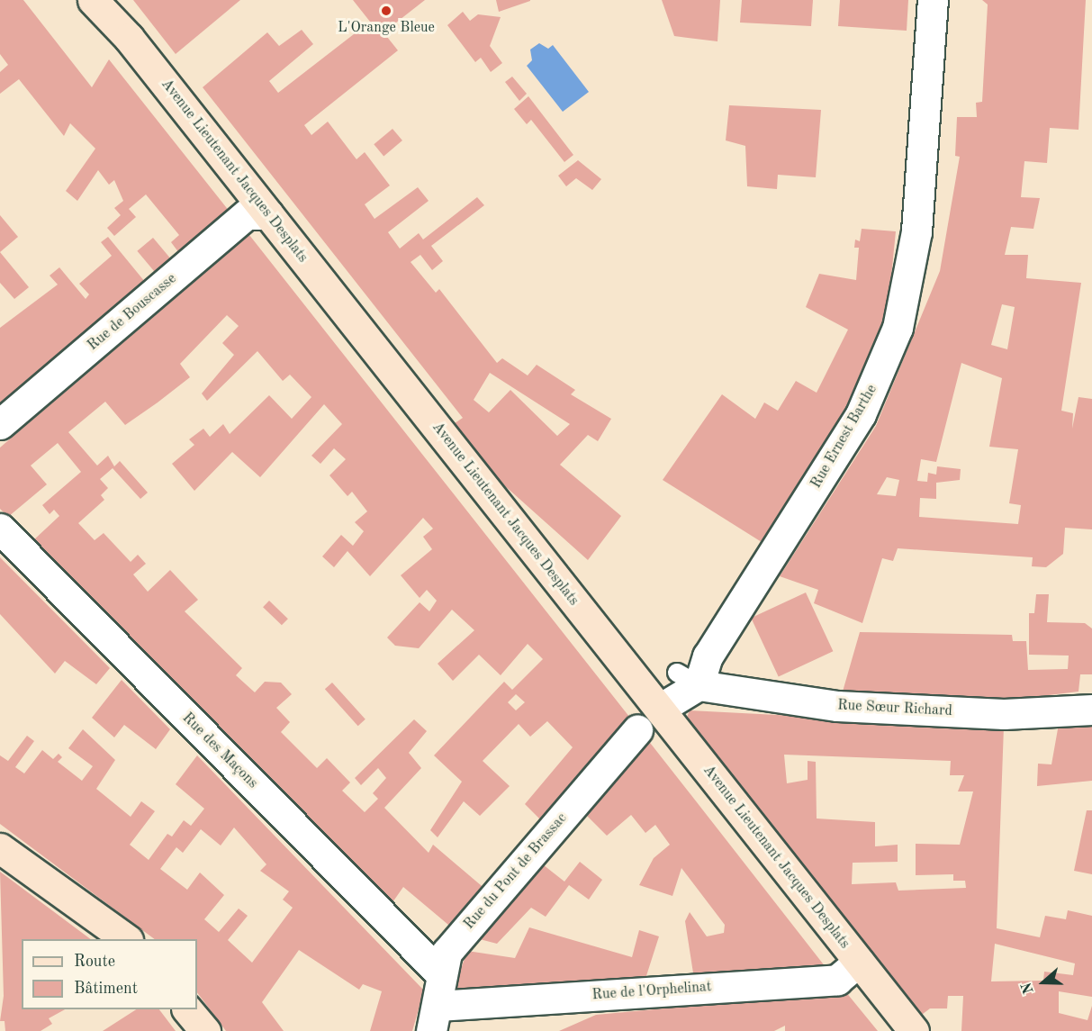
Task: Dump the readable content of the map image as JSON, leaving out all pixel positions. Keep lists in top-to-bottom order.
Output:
{
  "streets": {
    "main road": ["Avenue Lieutenant Jacques Desplats"],
    "street": [
      "Rue de Bouscasse",
      "Rue Ernest Barthe",
      "Rue Sœur Richard",
      "Rue des Maçons",
      "Rue du Pont de Brassac",
      "Rue de l'Orphelinat"
    ]
  },
  "crossings": [
    ["Avenue Lieutenant Jacques Desplats", "Rue de Bouscasse"],
    ["Avenue Lieutenant Jacques Desplats", "Rue de l'Orphelinat"],
    ["Rue Ernest Barthe", "Rue Sœur Richard"],
    ["Rue des Maçons", "Rue du Pont de Brassac"],
    ["Rue du Pont de Brassac", "Rue de l'Orphelinat"]
  ],
  "places": ["L'Orange Bleue"],
  "legend": ["Route", "Bâtiment"],
  "north": "left"
}
